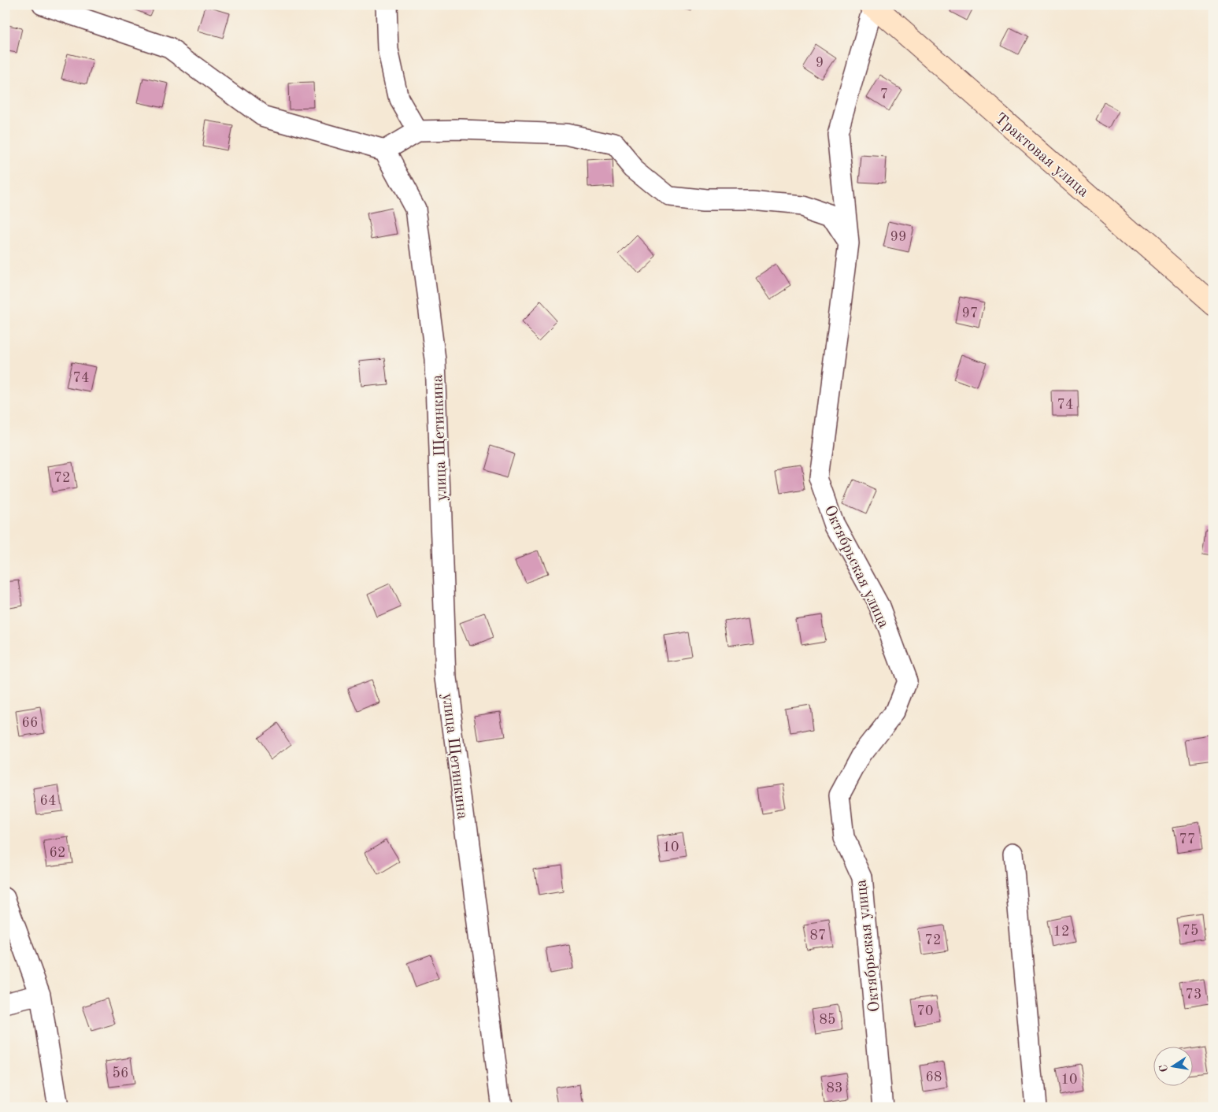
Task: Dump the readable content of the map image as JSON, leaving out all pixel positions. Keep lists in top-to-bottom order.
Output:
{
  "streets": {
    "street": ["Трактовая улица", "улица Щетинкина", "Октябрьская улица"]
  },
  "crossings": [
    ["Трактовая улица", "Октябрьская улица"]
  ],
  "house_numbers": [
    "9",
    "7",
    "99",
    "97",
    "74",
    "74",
    "72",
    "66",
    "64",
    "77",
    "10",
    "62",
    "75",
    "12",
    "87",
    "72",
    "73",
    "70",
    "85",
    "56",
    "68",
    "10",
    "83"
  ],
  "north": "left"
}
